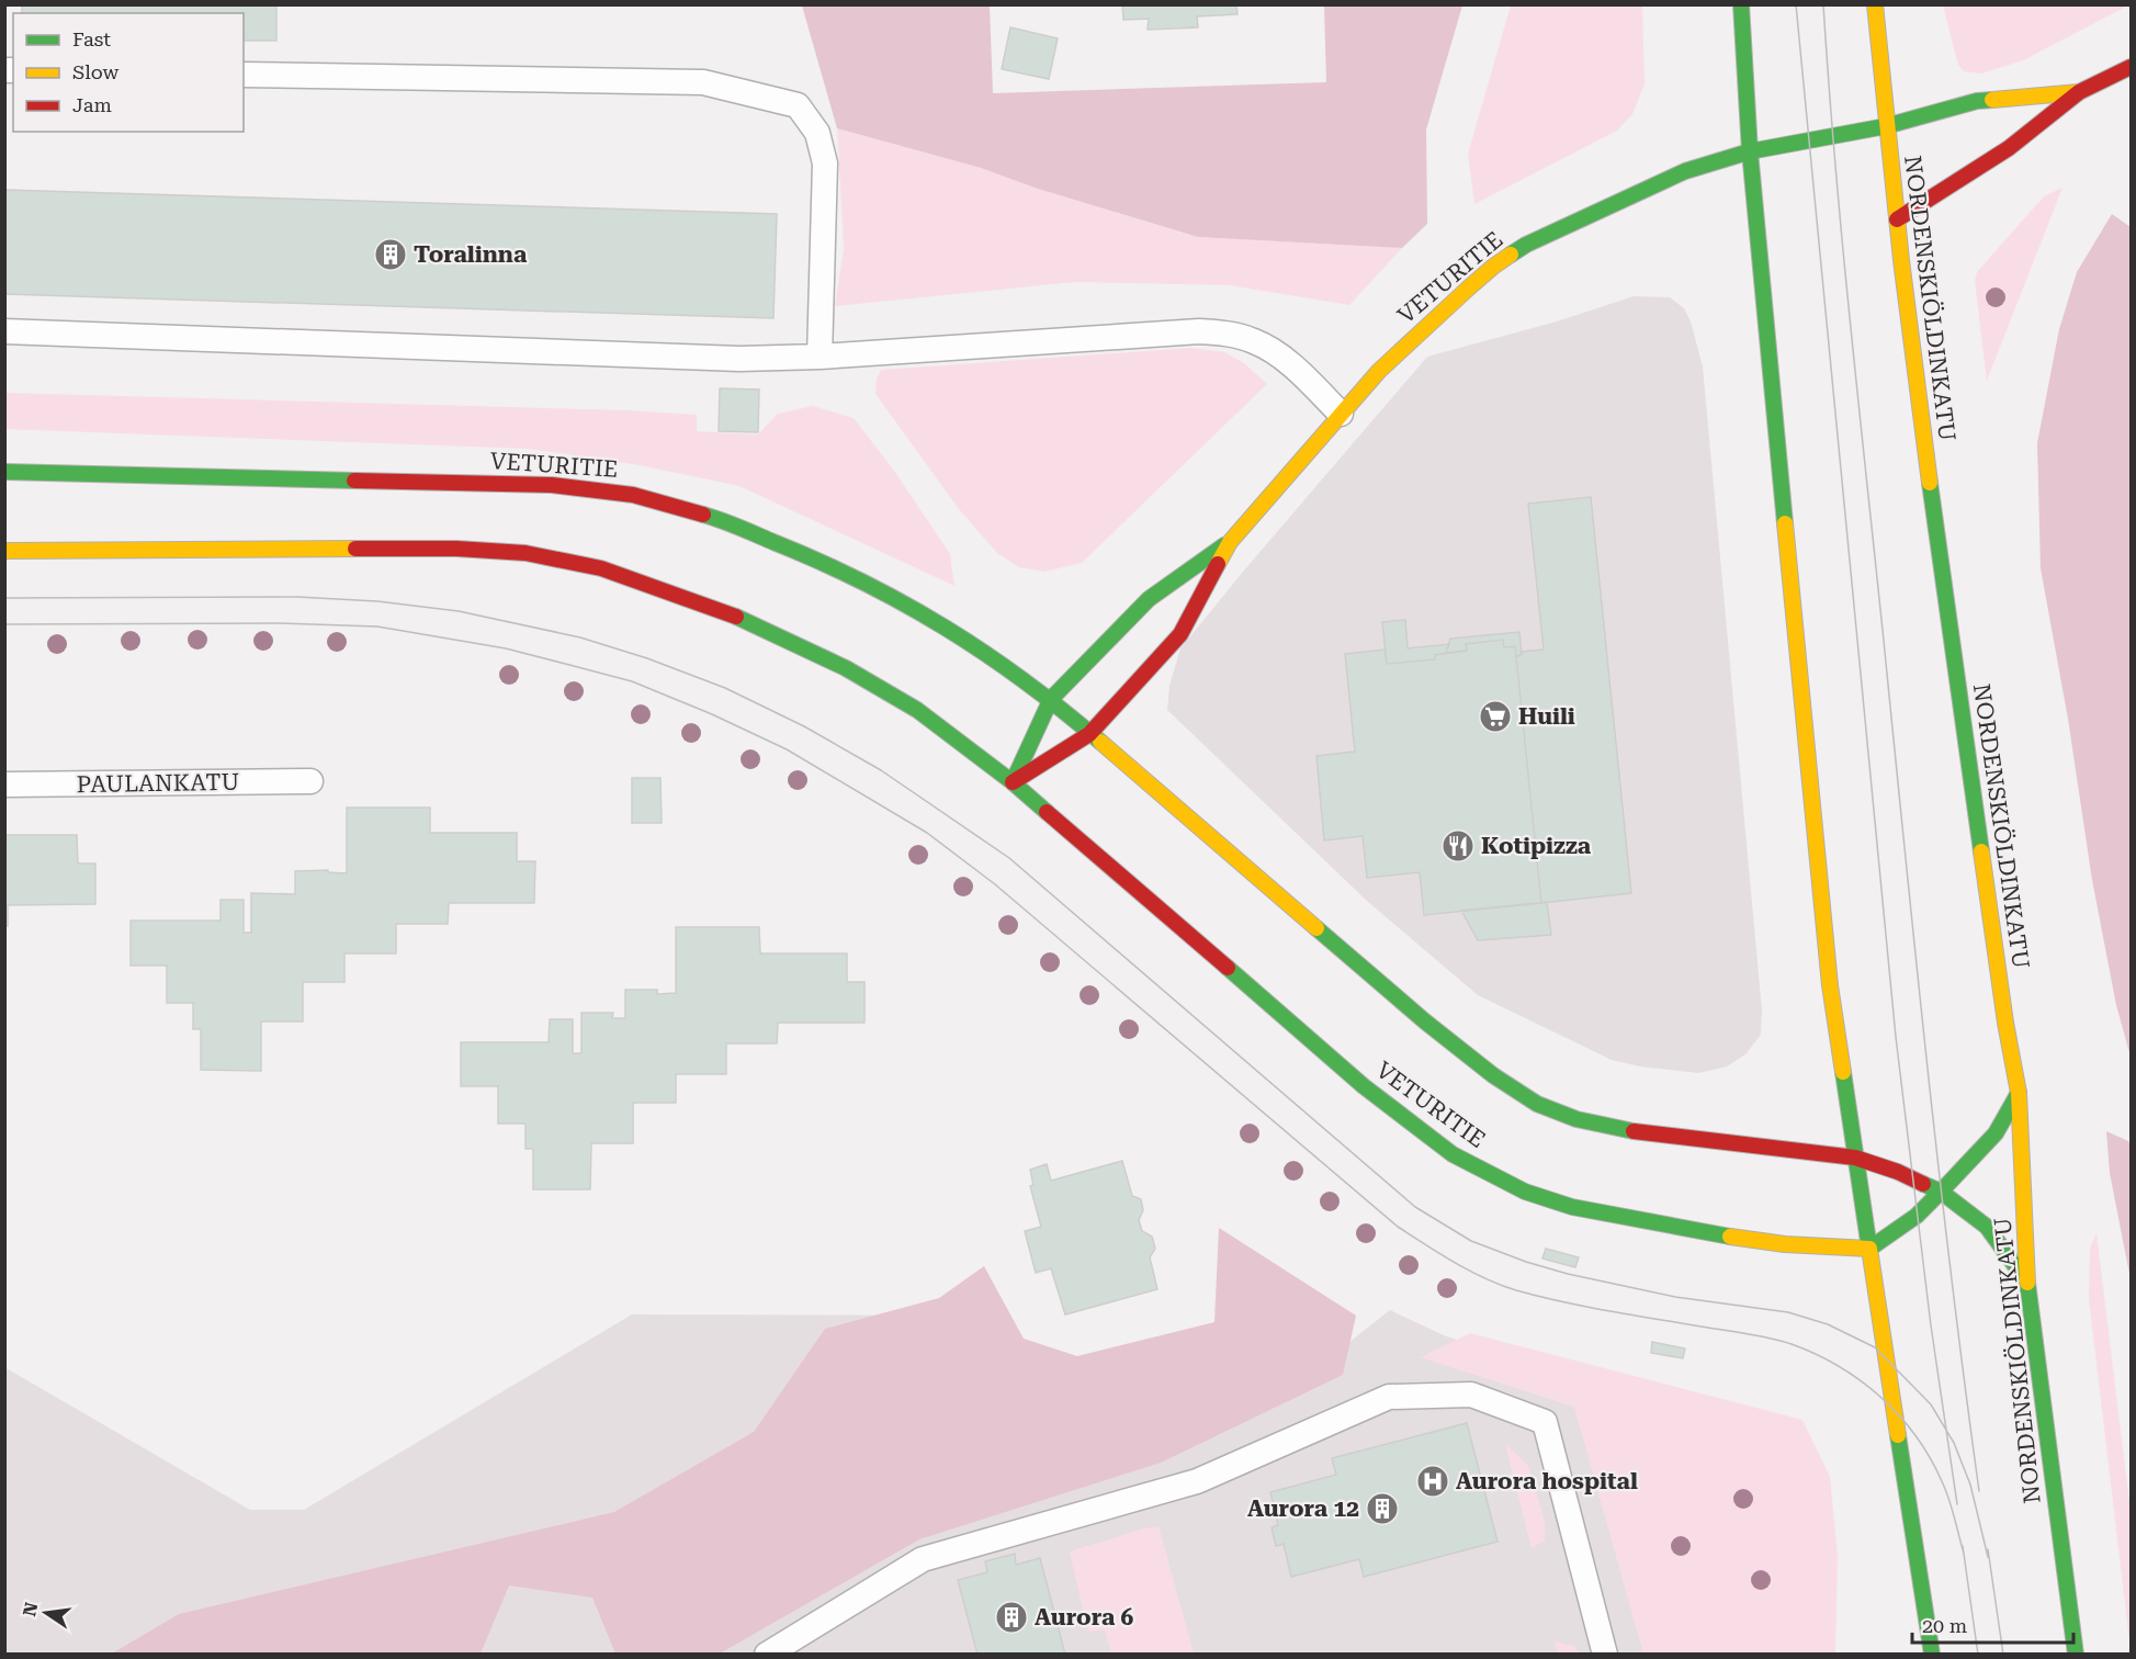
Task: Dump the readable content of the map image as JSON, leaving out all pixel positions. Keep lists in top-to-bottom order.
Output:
{
  "streets": {
    "main road": ["VETURITIE", "NORDENSKIÖLDINKATU"],
    "lane": ["PAULANKATU"]
  },
  "crossings": [
    ["VETURITIE", "NORDENSKIÖLDINKATU"]
  ],
  "places": {
    "building": ["Toralinna", "Aurora 12", "Aurora 6"],
    "supermarket": ["Huili"],
    "restaurant": ["Kotipizza"],
    "hospital": ["Aurora hospital"]
  },
  "legend": ["Fast", "Slow", "Jam"],
  "scale_bar": "20 m",
  "north": "left"
}
